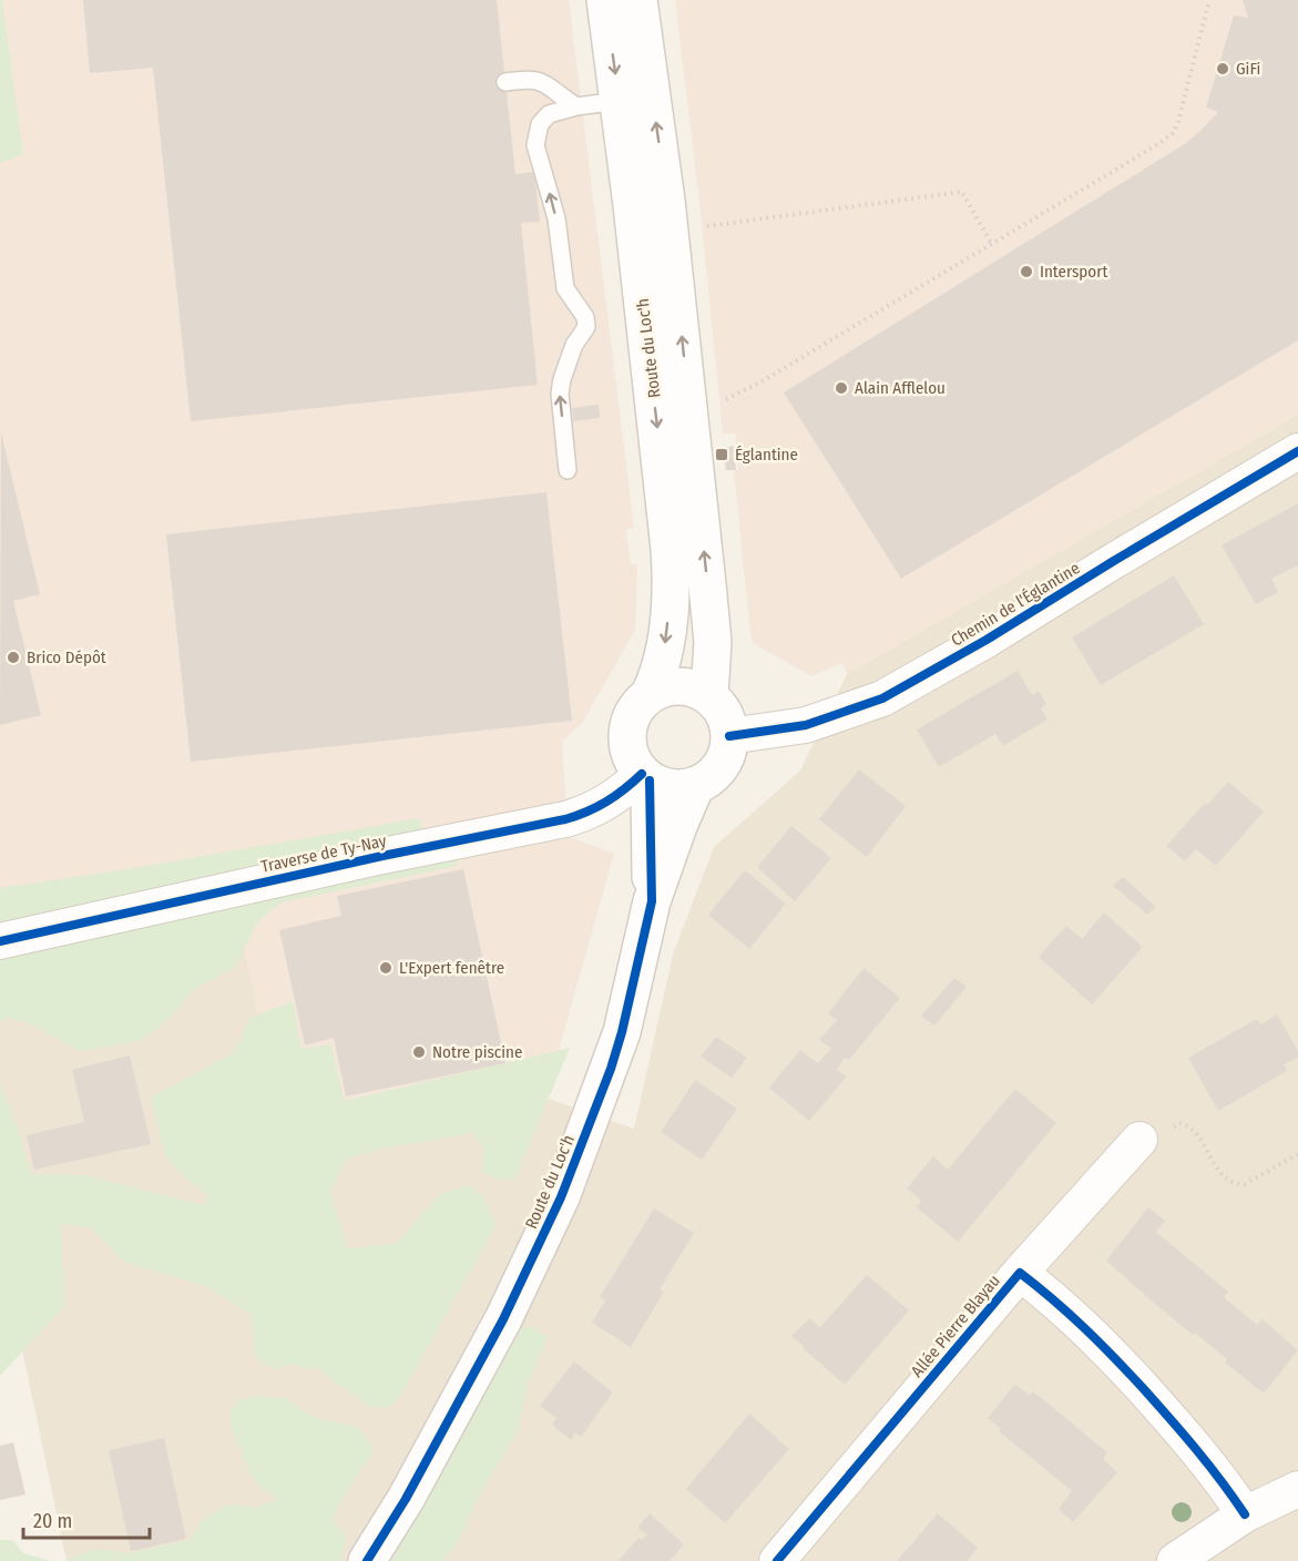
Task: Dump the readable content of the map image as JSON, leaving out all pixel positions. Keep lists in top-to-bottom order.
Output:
{
  "streets": {
    "main road": ["Route du Loc'h"],
    "street": ["Chemin de l'Églantine", "Traverse de Ty-Nay", "Allée Pierre Blayau"]
  },
  "crossings": [
    ["Route du Loc'h", "Chemin de l'Églantine"],
    ["Route du Loc'h", "Traverse de Ty-Nay"],
    ["Chemin de l'Églantine", "Traverse de Ty-Nay"]
  ],
  "places": {
    "other": [
      "GiFi",
      "Intersport",
      "Alain Afflelou",
      "Brico Dépôt",
      "L'Expert fenêtre",
      "Notre piscine"
    ],
    "transit": ["Églantine"]
  },
  "scale_bar": "20 m"
}
